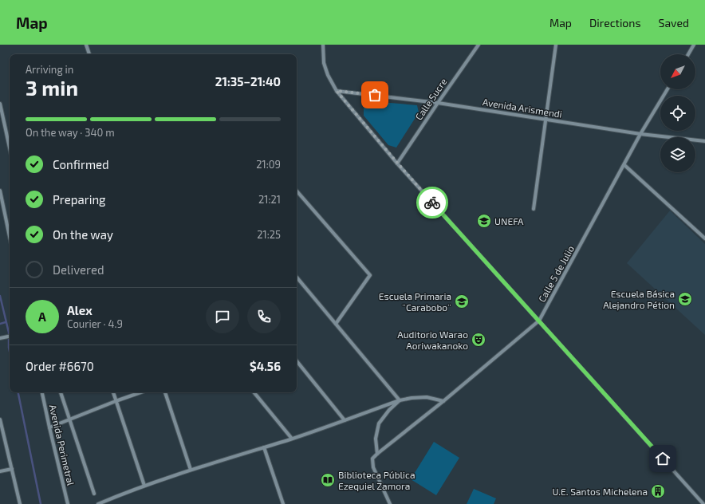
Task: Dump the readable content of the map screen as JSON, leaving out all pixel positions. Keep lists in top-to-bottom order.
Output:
{
  "streets": {
    "street": [
      "Calle Sucre",
      "Avenida Arismendi",
      "Calle 5 de Julio",
      "Avenida Perimetral"
    ]
  },
  "crossings": [
    ["Calle Sucre", "Avenida Arismendi"],
    ["Avenida Arismendi", "Calle 5 de Julio"]
  ],
  "places": {
    "school or university": ["UNEFA", "Escuela Básica Alejandro Pétion", "Escuela Primaria ¨Carabobo¨"],
    "theatre": ["Auditorio Warao Aoriwakanoko"],
    "library": ["Biblioteca Pública Ezequiel Zamora"],
    "building": ["U.E. Santos Michelena"]
  },
  "north": "bottom left",
  "page": {
    "header": "Map",
    "nav": ["Map", "Directions", "Saved"],
    "heading": ["3 min", "Arriving in", "21:35–21:40"],
    "panel": [
      "Alex",
      "Courier · 4.9",
      "Order #6670",
      "$4.56"
    ],
    "bar": "On the way · 340 m",
    "list": [
      ["Confirmed", "21:09"],
      ["Preparing", "21:21"],
      ["On the way", "21:25"],
      "Delivered"
    ],
    "round": "A"
  }
}
